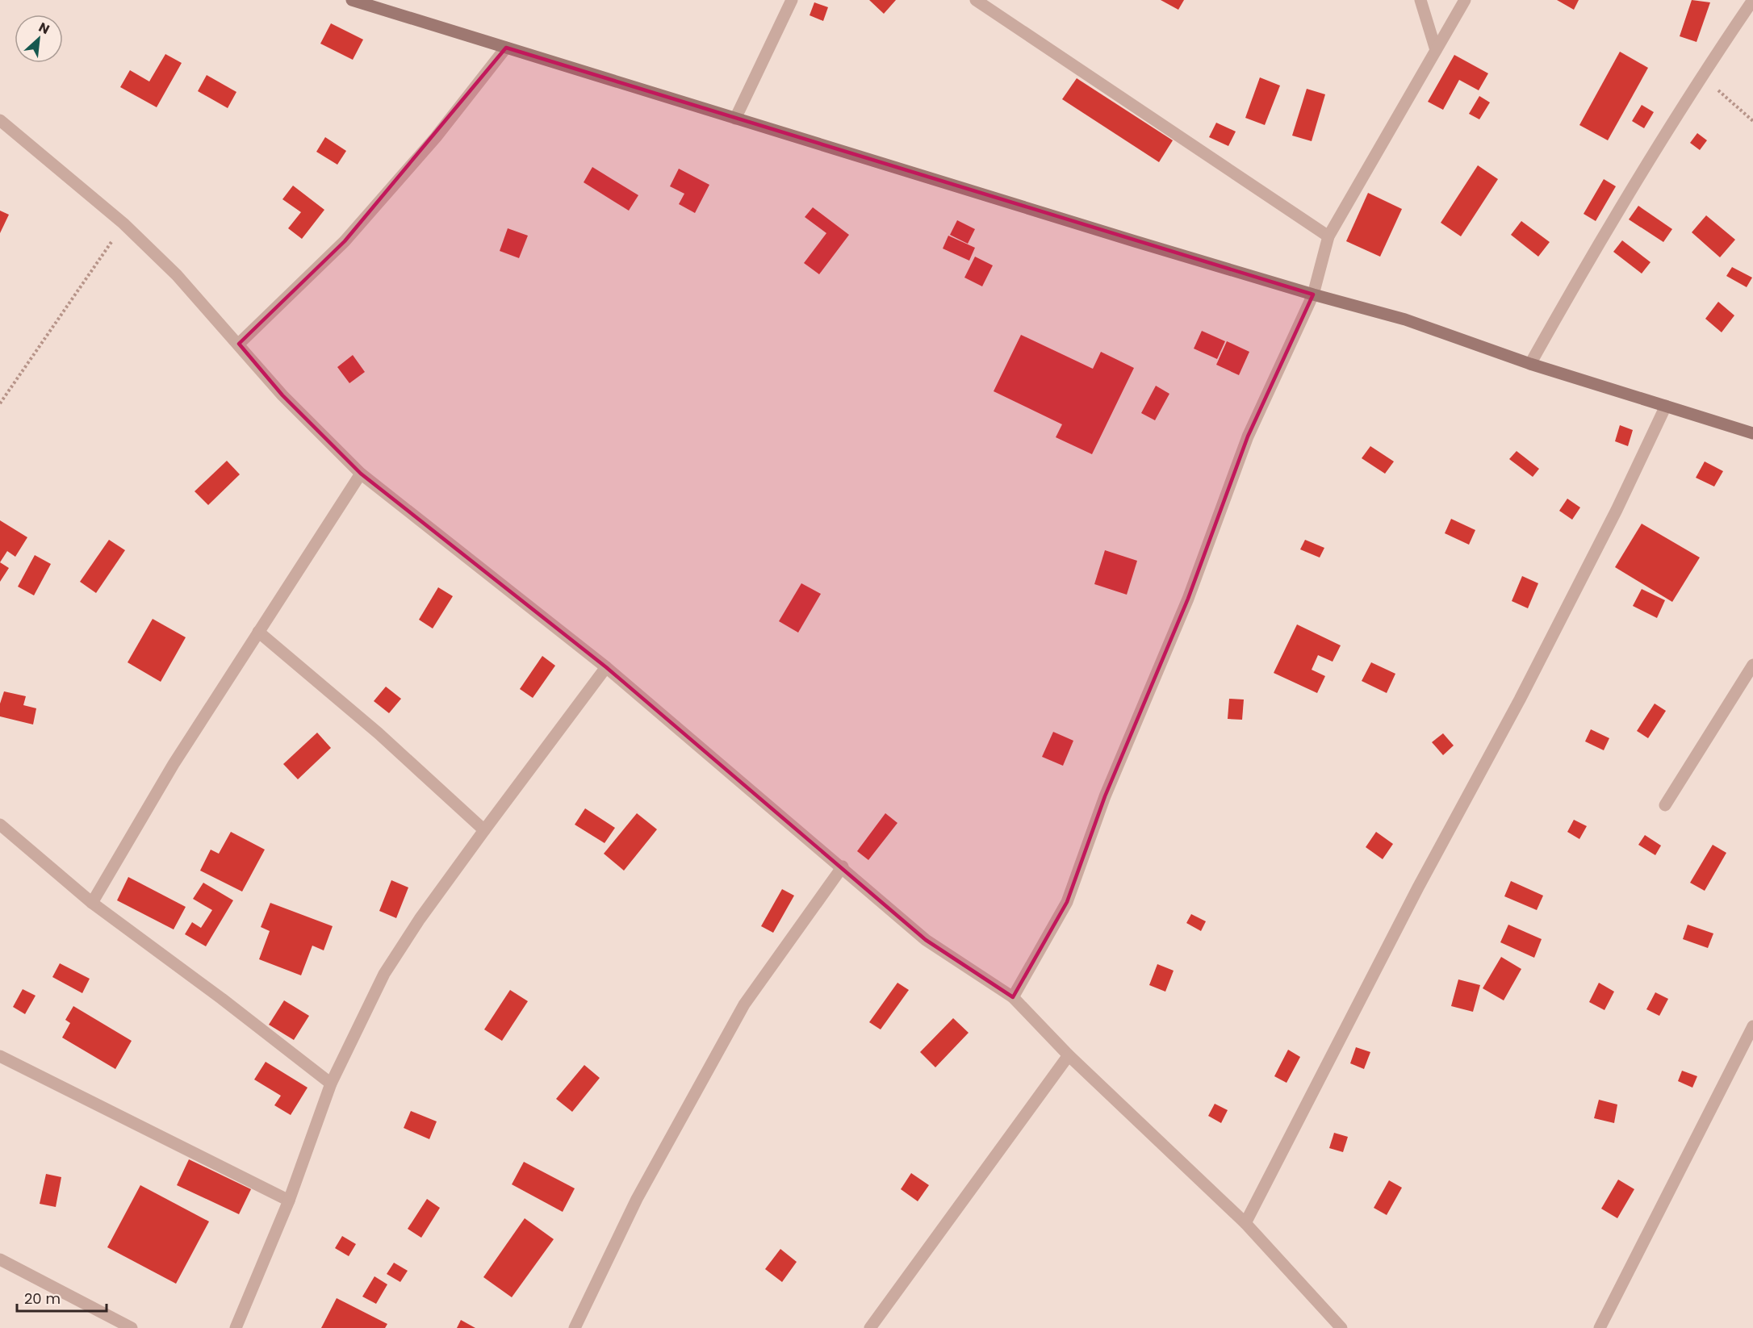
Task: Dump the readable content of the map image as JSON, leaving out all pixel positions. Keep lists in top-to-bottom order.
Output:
{
  "scale_bar": "20 m",
  "north": "top right"
}
